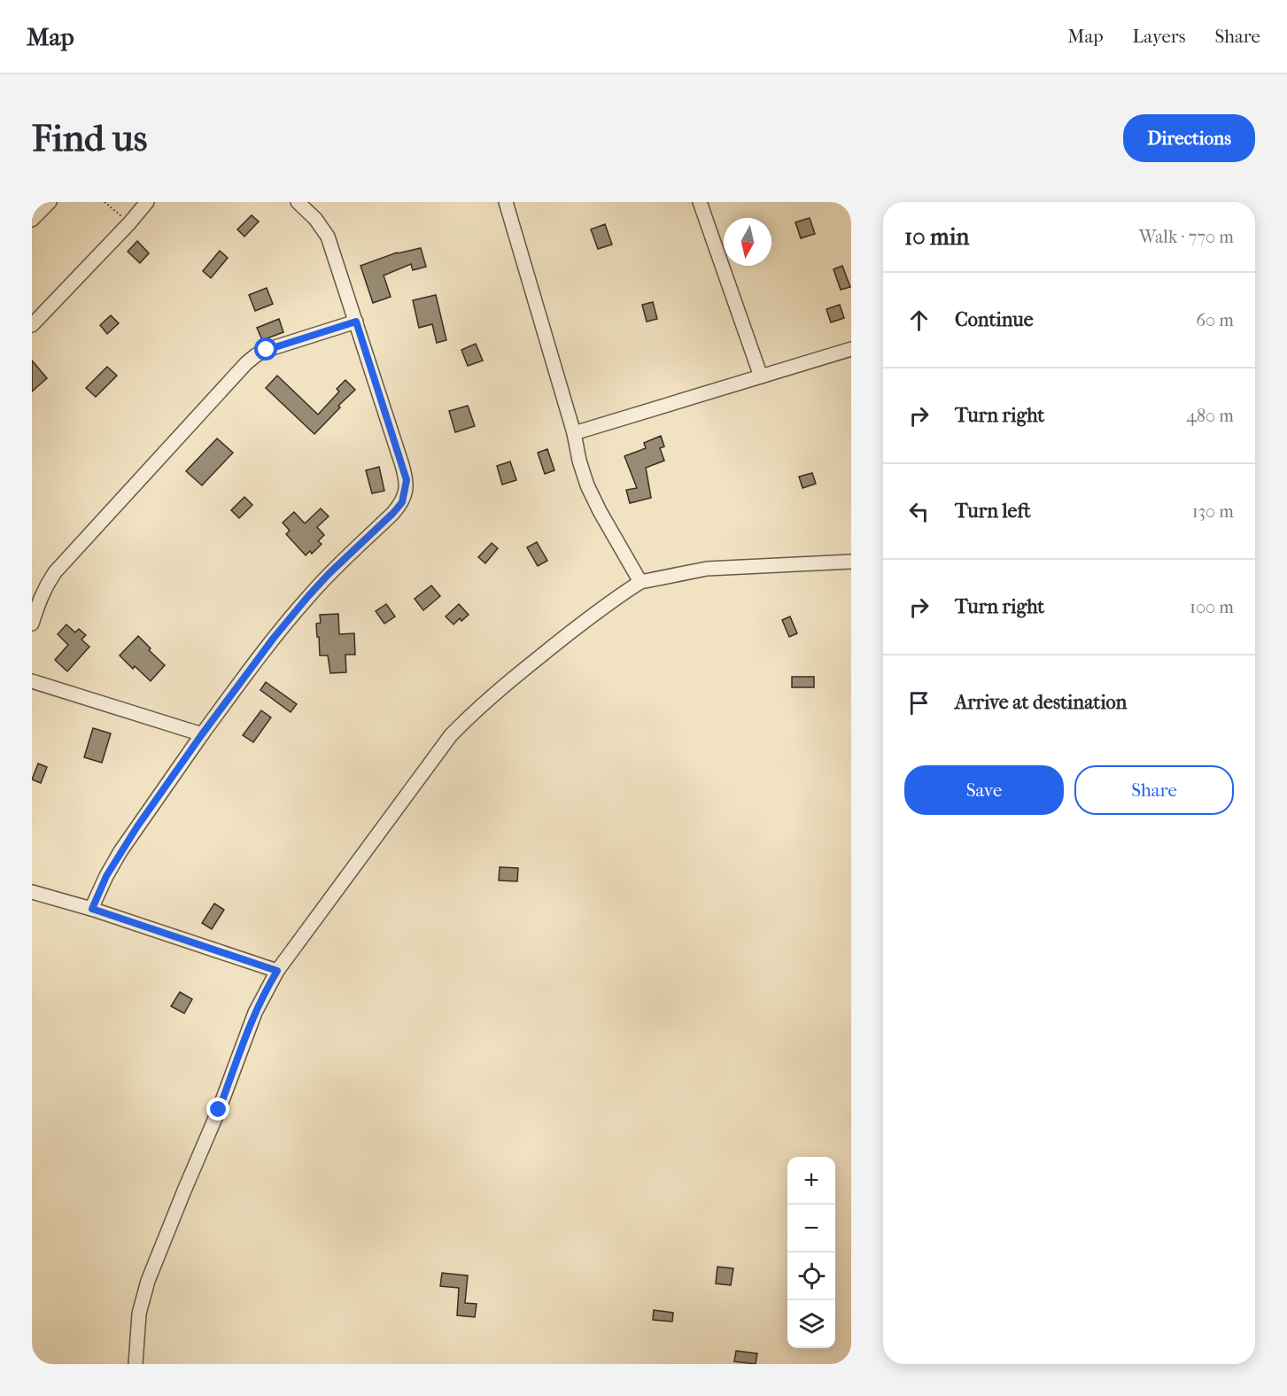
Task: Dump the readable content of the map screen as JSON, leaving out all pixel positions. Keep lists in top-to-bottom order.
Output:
{
  "north": "bottom",
  "page": {
    "header": "Map",
    "nav": ["Map", "Layers", "Share"],
    "buttons": [
      "Directions",
      ["Save", "Share"]
    ],
    "title": "Find us",
    "heading": ["10 min", "Walk · 770 m"],
    "list": [
      ["Continue", "60 m"],
      ["Turn right", "480 m"],
      ["Turn left", "130 m"],
      ["Turn right", "100 m"],
      "Arrive at destination"
    ],
    "map_buttons": ["+", "−"]
  }
}
